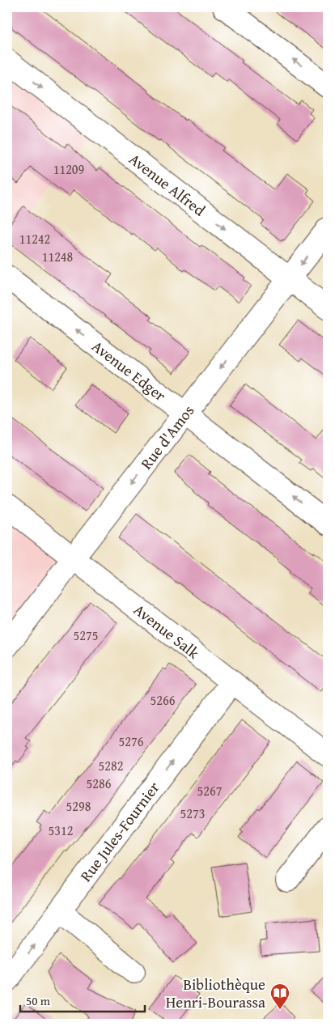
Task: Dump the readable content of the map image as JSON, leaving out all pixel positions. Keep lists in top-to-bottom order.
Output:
{
  "streets": {
    "street": [
      "Avenue Alfred",
      "Avenue Edger",
      "Rue d'Amos",
      "Avenue Salk",
      "Rue Jules-Fournier"
    ]
  },
  "crossings": [
    ["Avenue Alfred", "Rue d'Amos"],
    ["Avenue Edger", "Rue d'Amos"],
    ["Rue d'Amos", "Avenue Salk"],
    ["Avenue Salk", "Rue Jules-Fournier"]
  ],
  "one_way": ["Avenue Edger", "Rue d'Amos", "Rue Jules-Fournier"],
  "places": {
    "library": ["Bibliothèque Henri-Bourassa"]
  },
  "house_numbers": [
    "11209",
    "11242",
    "11248",
    "5275",
    "5266",
    "5276",
    "5282",
    "5286",
    "5267",
    "5298",
    "5273",
    "5312"
  ],
  "scale_bar": "50 m"
}
